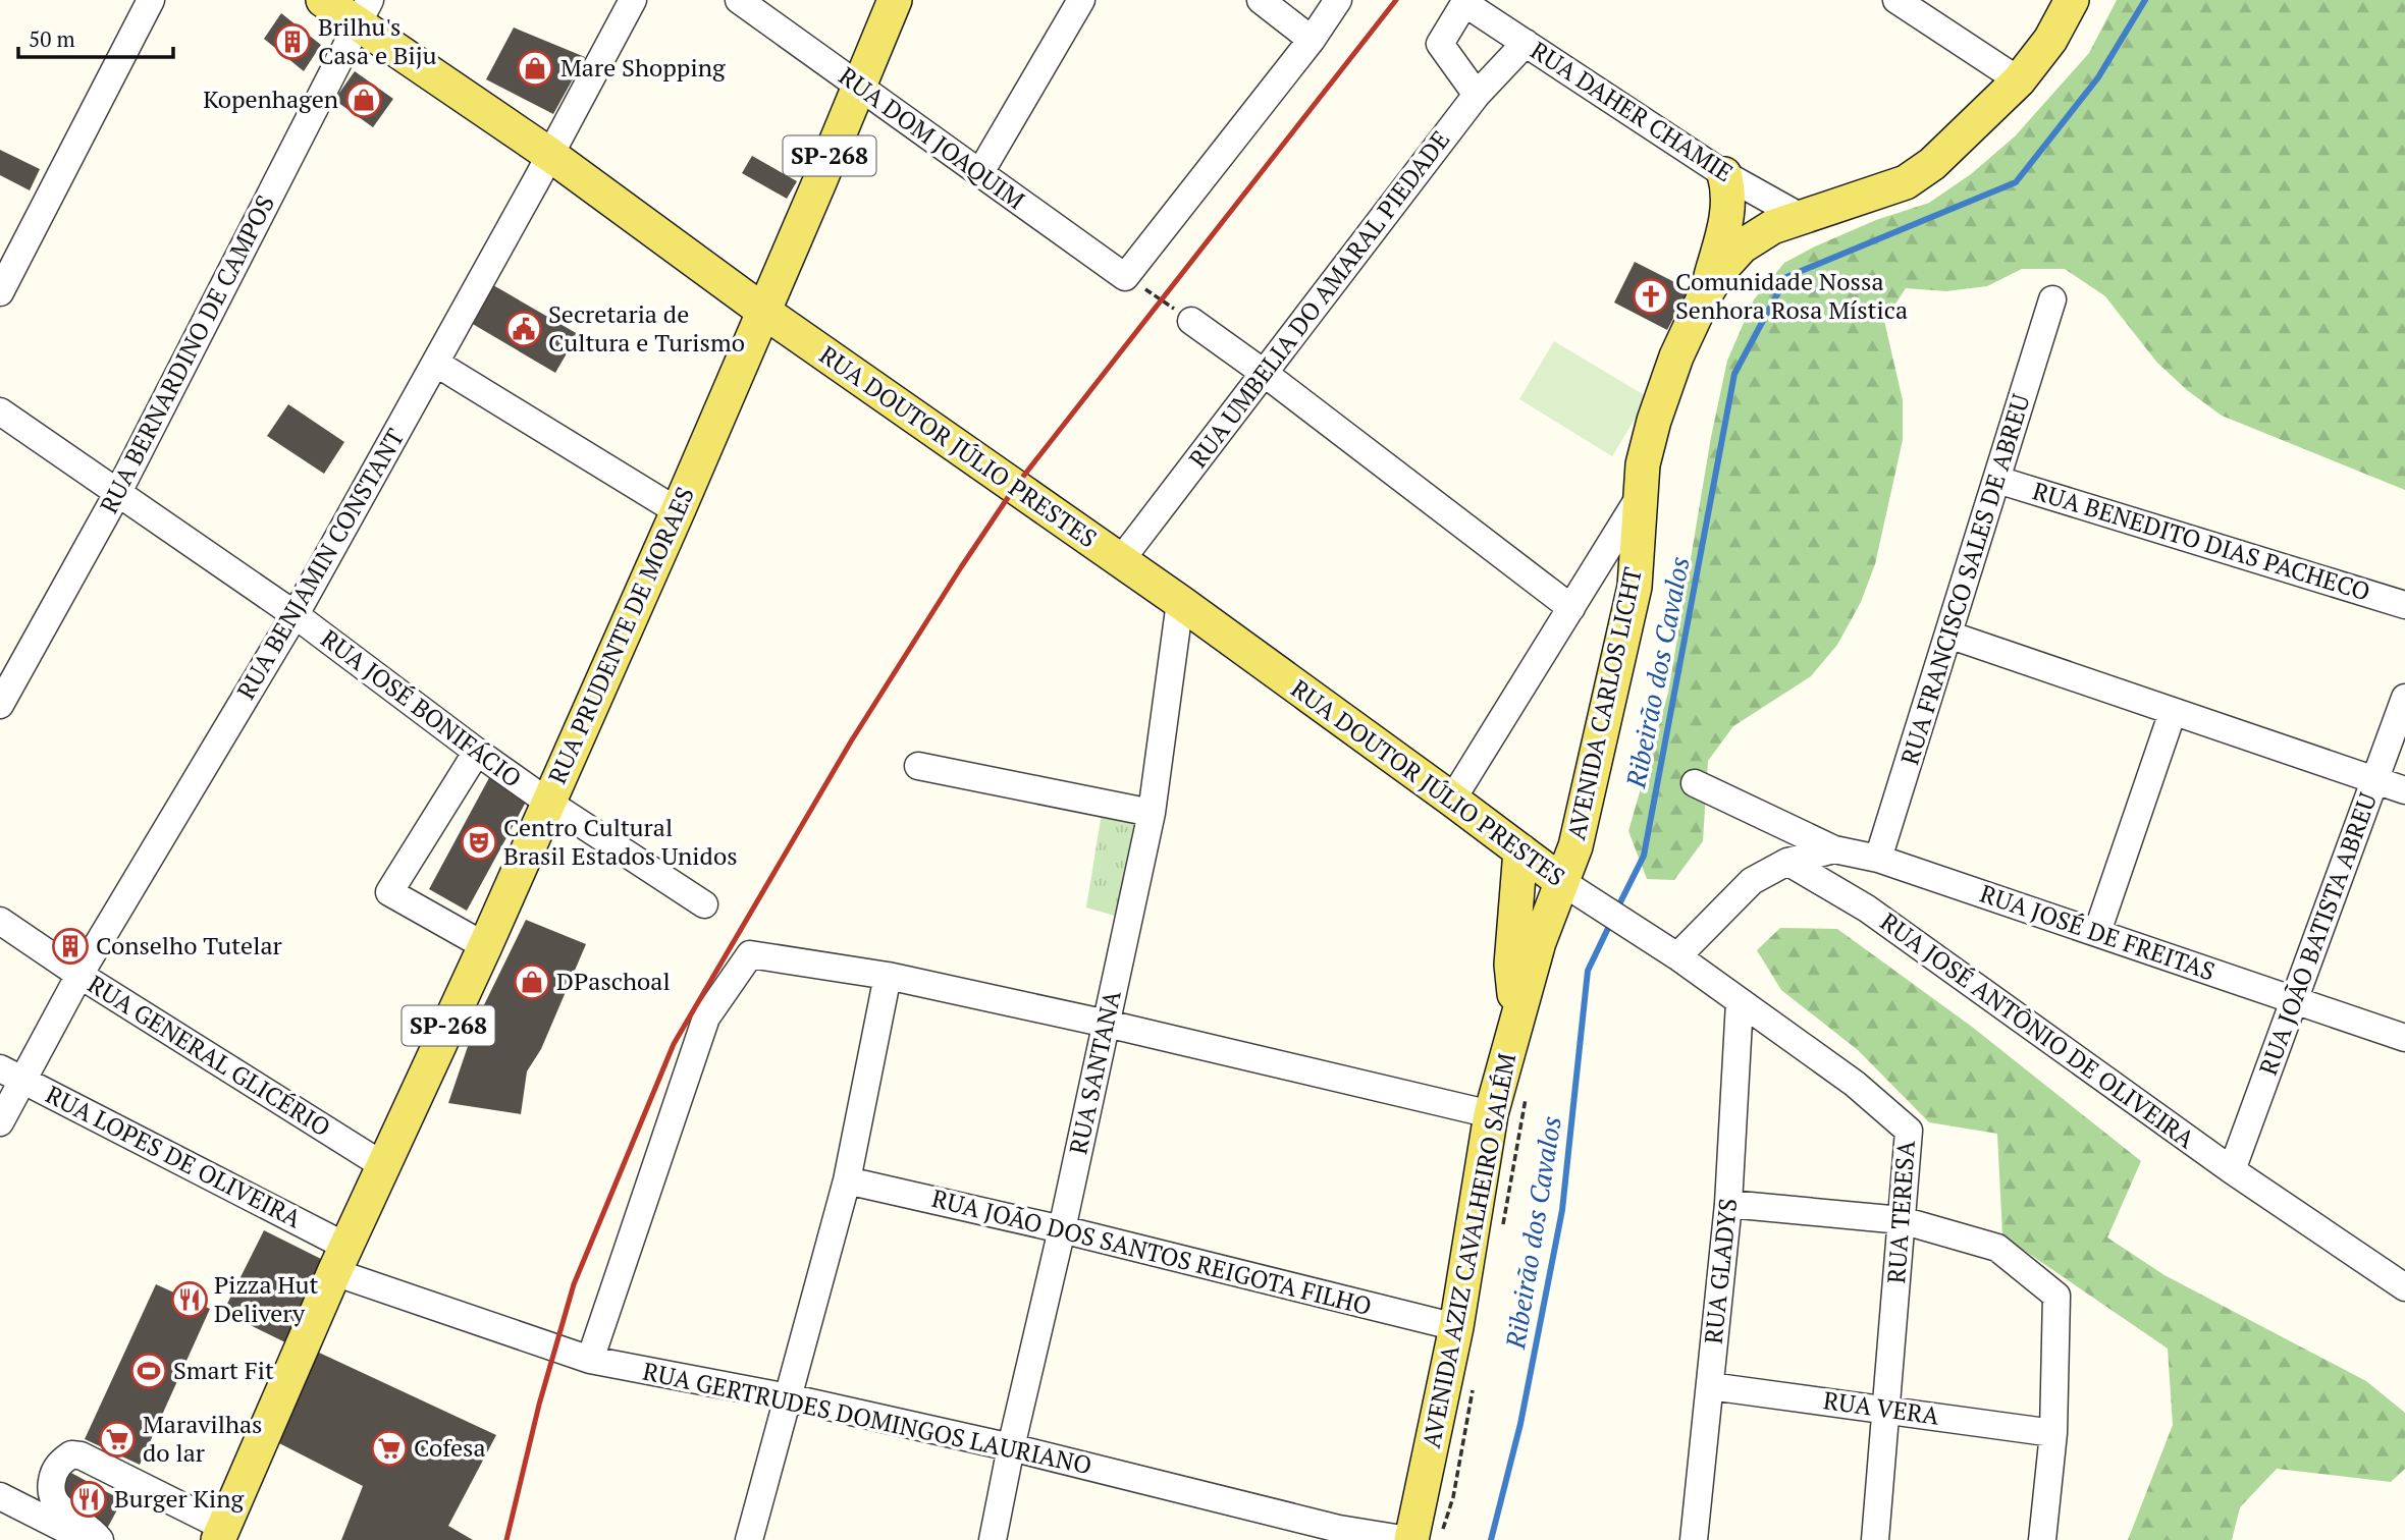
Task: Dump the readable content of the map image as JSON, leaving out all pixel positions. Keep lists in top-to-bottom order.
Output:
{
  "streets": {
    "main road": [
      "SP-268",
      "RUA DOUTOR JÚLIO PRESTES",
      "RUA PRUDENTE DE MORAES",
      "AVENIDA CARLOS LICHT",
      "AVENIDA AZIZ CAVALHEIRO SALÉM"
    ],
    "street": [
      "RUA DAHER CHAMIE",
      "RUA DOM JOAQUIM",
      "RUA UMBELIA DO AMARAL PIEDADE",
      "RUA BERNARDINO DE CAMPOS",
      "RUA BENEDITO DIAS PACHECO",
      "RUA BENJAMIN CONSTANT",
      "RUA FRANCISCO SALES DE ABREU",
      "RUA JOSÉ BONIFÁCIO",
      "RUA JOSÉ DE FREITAS",
      "RUA JOÃO BATISTA ABREU",
      "RUA JOSÉ ANTÔNIO DE OLIVEIRA",
      "RUA GENERAL GLICÉRIO",
      "RUA SANTANA",
      "RUA LOPES DE OLIVEIRA",
      "RUA TERESA",
      "RUA JOÃO DOS SANTOS REIGOTA FILHO",
      "RUA GLADYS",
      "RUA VERA",
      "RUA GERTRUDES DOMINGOS LAURIANO"
    ]
  },
  "crossings": [
    ["RUA DAHER CHAMIE", "RUA UMBELIA DO AMARAL PIEDADE"],
    ["RUA DAHER CHAMIE", "AVENIDA CARLOS LICHT"],
    ["RUA DOM JOAQUIM", "RUA PRUDENTE DE MORAES"],
    ["RUA UMBELIA DO AMARAL PIEDADE", "RUA DOUTOR JÚLIO PRESTES"],
    ["RUA BERNARDINO DE CAMPOS", "RUA DOUTOR JÚLIO PRESTES"],
    ["RUA BERNARDINO DE CAMPOS", "RUA JOSÉ BONIFÁCIO"],
    ["RUA DOUTOR JÚLIO PRESTES", "RUA BENJAMIN CONSTANT"],
    ["RUA DOUTOR JÚLIO PRESTES", "RUA PRUDENTE DE MORAES"],
    ["RUA DOUTOR JÚLIO PRESTES", "AVENIDA CARLOS LICHT"],
    ["RUA DOUTOR JÚLIO PRESTES", "RUA SANTANA"],
    ["RUA DOUTOR JÚLIO PRESTES", "RUA TERESA"],
    ["RUA DOUTOR JÚLIO PRESTES", "AVENIDA AZIZ CAVALHEIRO SALÉM"],
    ["RUA BENEDITO DIAS PACHECO", "RUA FRANCISCO SALES DE ABREU"],
    ["RUA BENJAMIN CONSTANT", "RUA JOSÉ BONIFÁCIO"],
    ["RUA BENJAMIN CONSTANT", "RUA GENERAL GLICÉRIO"],
    ["RUA BENJAMIN CONSTANT", "RUA LOPES DE OLIVEIRA"],
    ["RUA FRANCISCO SALES DE ABREU", "RUA JOSÉ DE FREITAS"],
    ["RUA PRUDENTE DE MORAES", "RUA JOSÉ BONIFÁCIO"],
    ["RUA PRUDENTE DE MORAES", "RUA GENERAL GLICÉRIO"],
    ["RUA PRUDENTE DE MORAES", "RUA LOPES DE OLIVEIRA"],
    ["RUA PRUDENTE DE MORAES", "RUA GERTRUDES DOMINGOS LAURIANO"],
    ["AVENIDA CARLOS LICHT", "RUA TERESA"],
    ["AVENIDA CARLOS LICHT", "AVENIDA AZIZ CAVALHEIRO SALÉM"],
    ["RUA JOSÉ DE FREITAS", "RUA JOÃO BATISTA ABREU"],
    ["RUA JOSÉ DE FREITAS", "RUA JOSÉ ANTÔNIO DE OLIVEIRA"],
    ["RUA JOÃO BATISTA ABREU", "RUA JOSÉ ANTÔNIO DE OLIVEIRA"],
    ["RUA SANTANA", "RUA JOÃO DOS SANTOS REIGOTA FILHO"],
    ["RUA SANTANA", "RUA GERTRUDES DOMINGOS LAURIANO"],
    ["RUA LOPES DE OLIVEIRA", "RUA GERTRUDES DOMINGOS LAURIANO"],
    ["RUA TERESA", "AVENIDA AZIZ CAVALHEIRO SALÉM"],
    ["RUA TERESA", "RUA GLADYS"],
    ["RUA TERESA", "RUA VERA"],
    ["AVENIDA AZIZ CAVALHEIRO SALÉM", "RUA JOÃO DOS SANTOS REIGOTA FILHO"],
    ["AVENIDA AZIZ CAVALHEIRO SALÉM", "RUA GERTRUDES DOMINGOS LAURIANO"],
    ["RUA GLADYS", "RUA VERA"]
  ],
  "water": ["Ribeirão dos Cavalos"],
  "places": {
    "building": ["Brilhu's Casa e Biju", "Conselho Tutelar"],
    "shop": ["Mare Shopping", "Kopenhagen", "DPaschoal"],
    "church": ["Comunidade Nossa Senhora Rosa Mística"],
    "public building": ["Secretaria de Cultura e Turismo"],
    "theatre": ["Centro Cultural Brasil Estados Unidos"],
    "restaurant": ["Pizza Hut Delivery", "Burger King"],
    "sports": ["Smart Fit"],
    "supermarket": ["Maravilhas do lar", "Cofesa"]
  },
  "scale_bar": "50 m"
}
